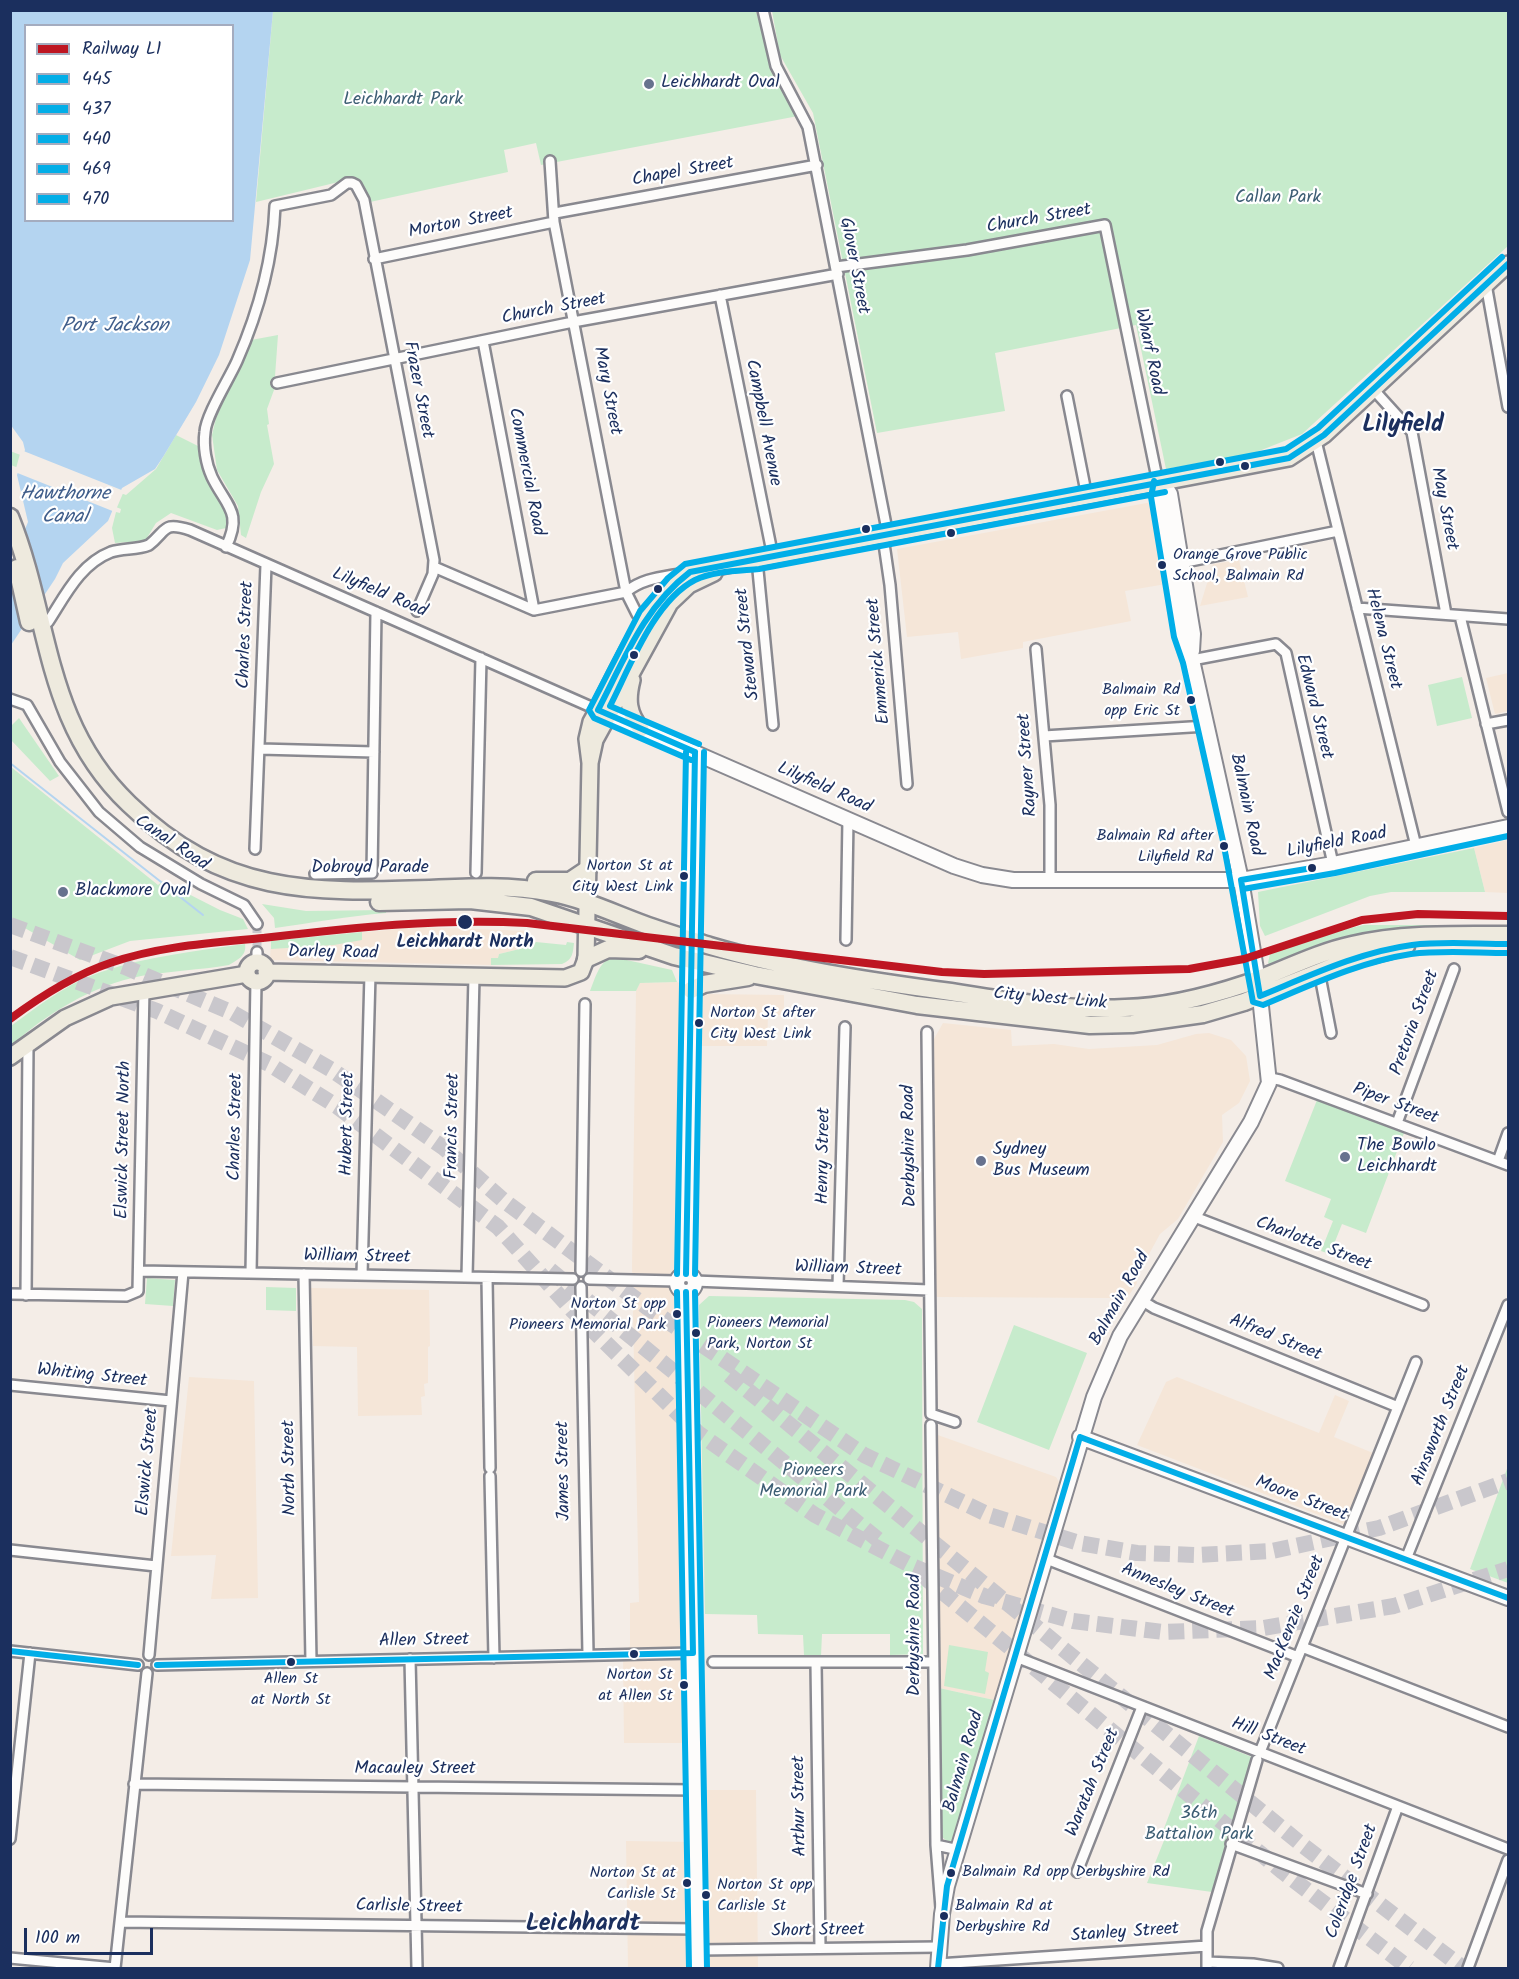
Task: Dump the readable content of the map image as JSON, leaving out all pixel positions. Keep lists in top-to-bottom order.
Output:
{
  "streets": {
    "highway": ["Dobroyd Parade", "City West Link"],
    "main road": [
      "Lilyfield Road",
      "Balmain Road",
      "Darley Road",
      "Moore Street"
    ],
    "street": [
      "Chapel Street",
      "Church Street",
      "Morton Street",
      "Glover Street",
      "Wharf Road",
      "Frazer Street",
      "Mary Street",
      "Campbell Avenue",
      "Commercial Road",
      "May Street",
      "Charles Street",
      "Helena Street",
      "Steward Street",
      "Emmerick Street",
      "Edward Street",
      "Rayner Street",
      "Canal Road",
      "Pretoria Street",
      "Piper Street",
      "Hubert Street",
      "Francis Street",
      "Elswick Street North",
      "Derbyshire Road",
      "Henry Street",
      "Charlotte Street",
      "William Street",
      "Alfred Street",
      "Whiting Street",
      "Ainsworth Street",
      "Elswick Street",
      "North Street",
      "James Street",
      "Annesley Street",
      "MacKenzie Street",
      "Allen Street",
      "Hill Street",
      "Macauley Street",
      "Waratah Street",
      "Arthur Street",
      "Coleridge Street",
      "Carlisle Street",
      "Short Street",
      "Stanley Street"
    ]
  },
  "crossings": [
    ["Chapel Street", "Morton Street"],
    ["Chapel Street", "Glover Street"],
    ["Chapel Street", "Mary Street"],
    ["Church Street", "Glover Street"],
    ["Church Street", "Wharf Road"],
    ["Church Street", "Frazer Street"],
    ["Church Street", "Mary Street"],
    ["Church Street", "Campbell Avenue"],
    ["Church Street", "Commercial Road"],
    ["Morton Street", "Frazer Street"],
    ["Morton Street", "Mary Street"],
    ["Glover Street", "Emmerick Street"],
    ["Wharf Road", "Balmain Road"],
    ["Frazer Street", "Lilyfield Road"],
    ["Lilyfield Road", "Charles Street"],
    ["Lilyfield Road", "Helena Street"],
    ["Lilyfield Road", "Edward Street"],
    ["Lilyfield Road", "Rayner Street"],
    ["Lilyfield Road", "Balmain Road"],
    ["Charles Street", "Darley Road"],
    ["Charles Street", "William Street"],
    ["Edward Street", "Balmain Road"],
    ["Balmain Road", "City West Link"],
    ["Balmain Road", "Piper Street"],
    ["Balmain Road", "Derbyshire Road"],
    ["Balmain Road", "Charlotte Street"],
    ["Balmain Road", "Alfred Street"],
    ["Balmain Road", "Moore Street"],
    ["Balmain Road", "Annesley Street"],
    ["Balmain Road", "Hill Street"],
    ["Balmain Road", "Short Street"],
    ["Balmain Road", "Stanley Street"],
    ["Dobroyd Parade", "City West Link"],
    ["Darley Road", "Hubert Street"],
    ["Darley Road", "Francis Street"],
    ["Darley Road", "Elswick Street North"],
    ["Pretoria Street", "Piper Street"],
    ["Hubert Street", "William Street"],
    ["Francis Street", "William Street"],
    ["Elswick Street North", "William Street"],
    ["Derbyshire Road", "William Street"],
    ["Henry Street", "William Street"],
    ["William Street", "Elswick Street"],
    ["William Street", "North Street"],
    ["William Street", "James Street"],
    ["Alfred Street", "MacKenzie Street"],
    ["Whiting Street", "Elswick Street"],
    ["Ainsworth Street", "Moore Street"],
    ["Elswick Street", "Allen Street"],
    ["North Street", "Allen Street"],
    ["James Street", "Allen Street"],
    ["Moore Street", "MacKenzie Street"],
    ["Annesley Street", "MacKenzie Street"],
    ["MacKenzie Street", "Hill Street"],
    ["MacKenzie Street", "Stanley Street"],
    ["Hill Street", "Waratah Street"],
    ["Hill Street", "Coleridge Street"],
    ["Arthur Street", "Short Street"]
  ],
  "districts": ["Lilyfield", "Leichhardt"],
  "water": ["Port Jackson", "Hawthorne Canal"],
  "parks": [
    "Leichhardt Park",
    "Callan Park",
    "Pioneers Memorial Park",
    "36th Battalion Park"
  ],
  "places": [
    "Leichhardt Oval",
    "Orange Grove Public School, Balmain Rd",
    "Balmain Rd opp Eric St",
    "Balmain Rd after Lilyfield Rd",
    "Norton St at City West Link",
    "Blackmore Oval",
    "Leichhardt North",
    "Norton St after City West Link",
    "The Bowlo Leichhardt",
    "Sydney Bus Museum",
    "Norton St opp Pioneers Memorial Park",
    "Pioneers Memorial Park, Norton St",
    "Allen St at North St",
    "Norton St at Allen St",
    "Balmain Rd opp Derbyshire Rd",
    "Norton St at Carlisle St",
    "Norton St opp Carlisle St",
    "Balmain Rd at Derbyshire Rd"
  ],
  "lines": [
    "transit line 440",
    "transit line 445",
    "transit line 437",
    "transit line 470",
    "rail line L1",
    "transit line 469"
  ],
  "legend": [
    "Railway L1",
    "445",
    "437",
    "440",
    "469",
    "470"
  ],
  "scale_bar": "100 m"
}
